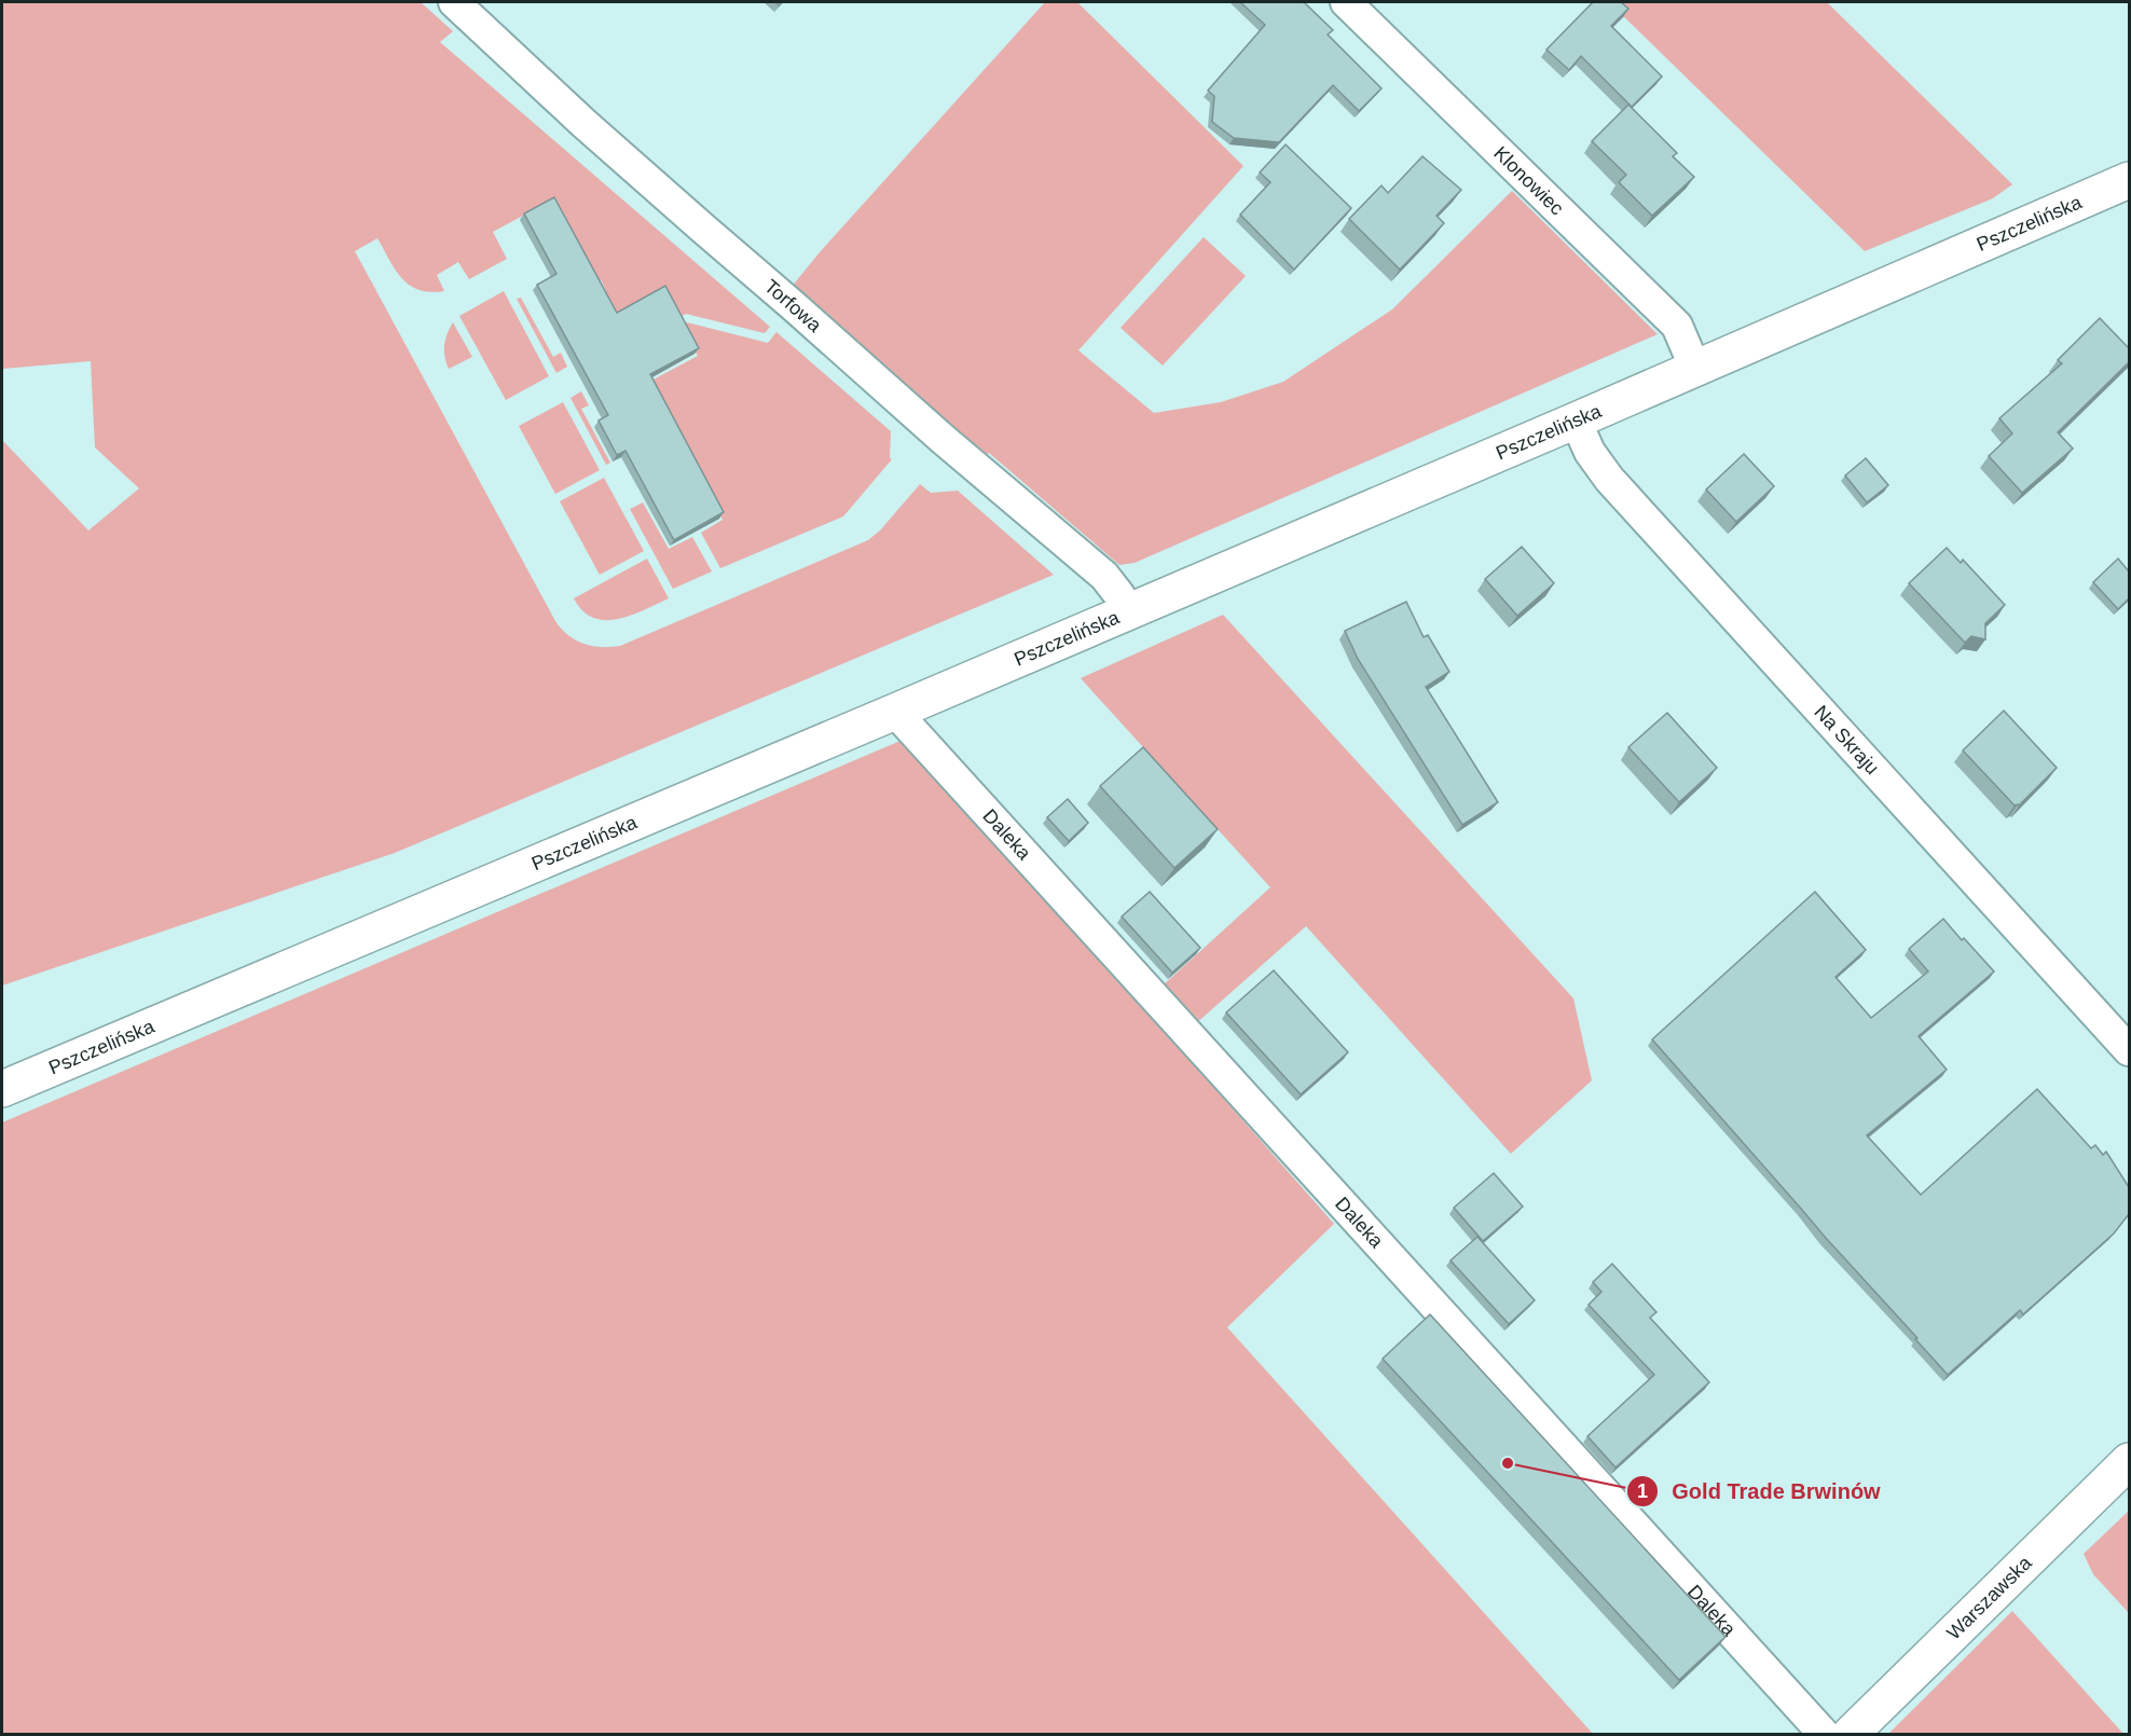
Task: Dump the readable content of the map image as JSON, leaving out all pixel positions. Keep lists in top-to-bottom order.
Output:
{
  "streets": {
    "main road": ["Pszczelińska", "Warszawska"],
    "street": [
      "Klonowiec",
      "Torfowa",
      "Na Skraju",
      "Daleka"
    ]
  },
  "crossings": [
    ["Klonowiec", "Pszczelińska"],
    ["Pszczelińska", "Torfowa"],
    ["Pszczelińska", "Na Skraju"],
    ["Pszczelińska", "Daleka"]
  ],
  "places": ["Gold Trade Brwinów"]
}
